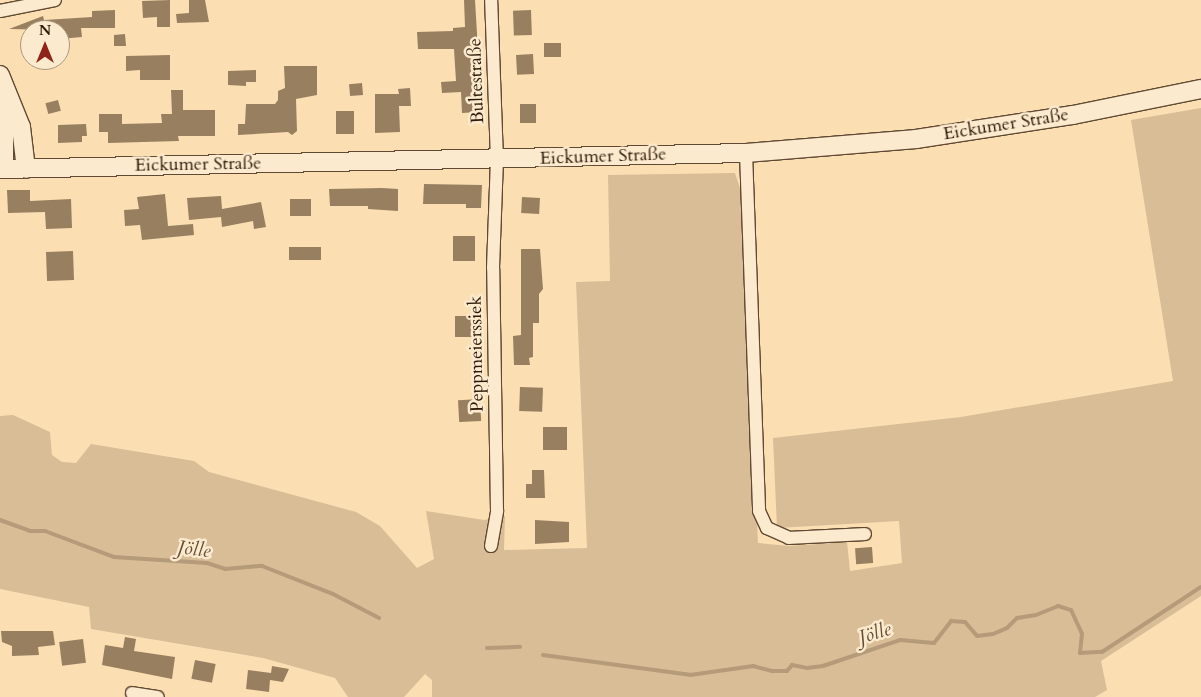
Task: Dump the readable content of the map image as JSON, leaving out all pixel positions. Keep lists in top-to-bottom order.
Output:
{
  "streets": {
    "main road": ["Eickumer Straße"],
    "street": ["Bultestraße", "Peppmeierssiek"]
  },
  "crossings": [
    ["Bultestraße", "Eickumer Straße"],
    ["Bultestraße", "Peppmeierssiek"],
    ["Eickumer Straße", "Peppmeierssiek"]
  ],
  "water": ["Jölle"],
  "north": "top"
}
